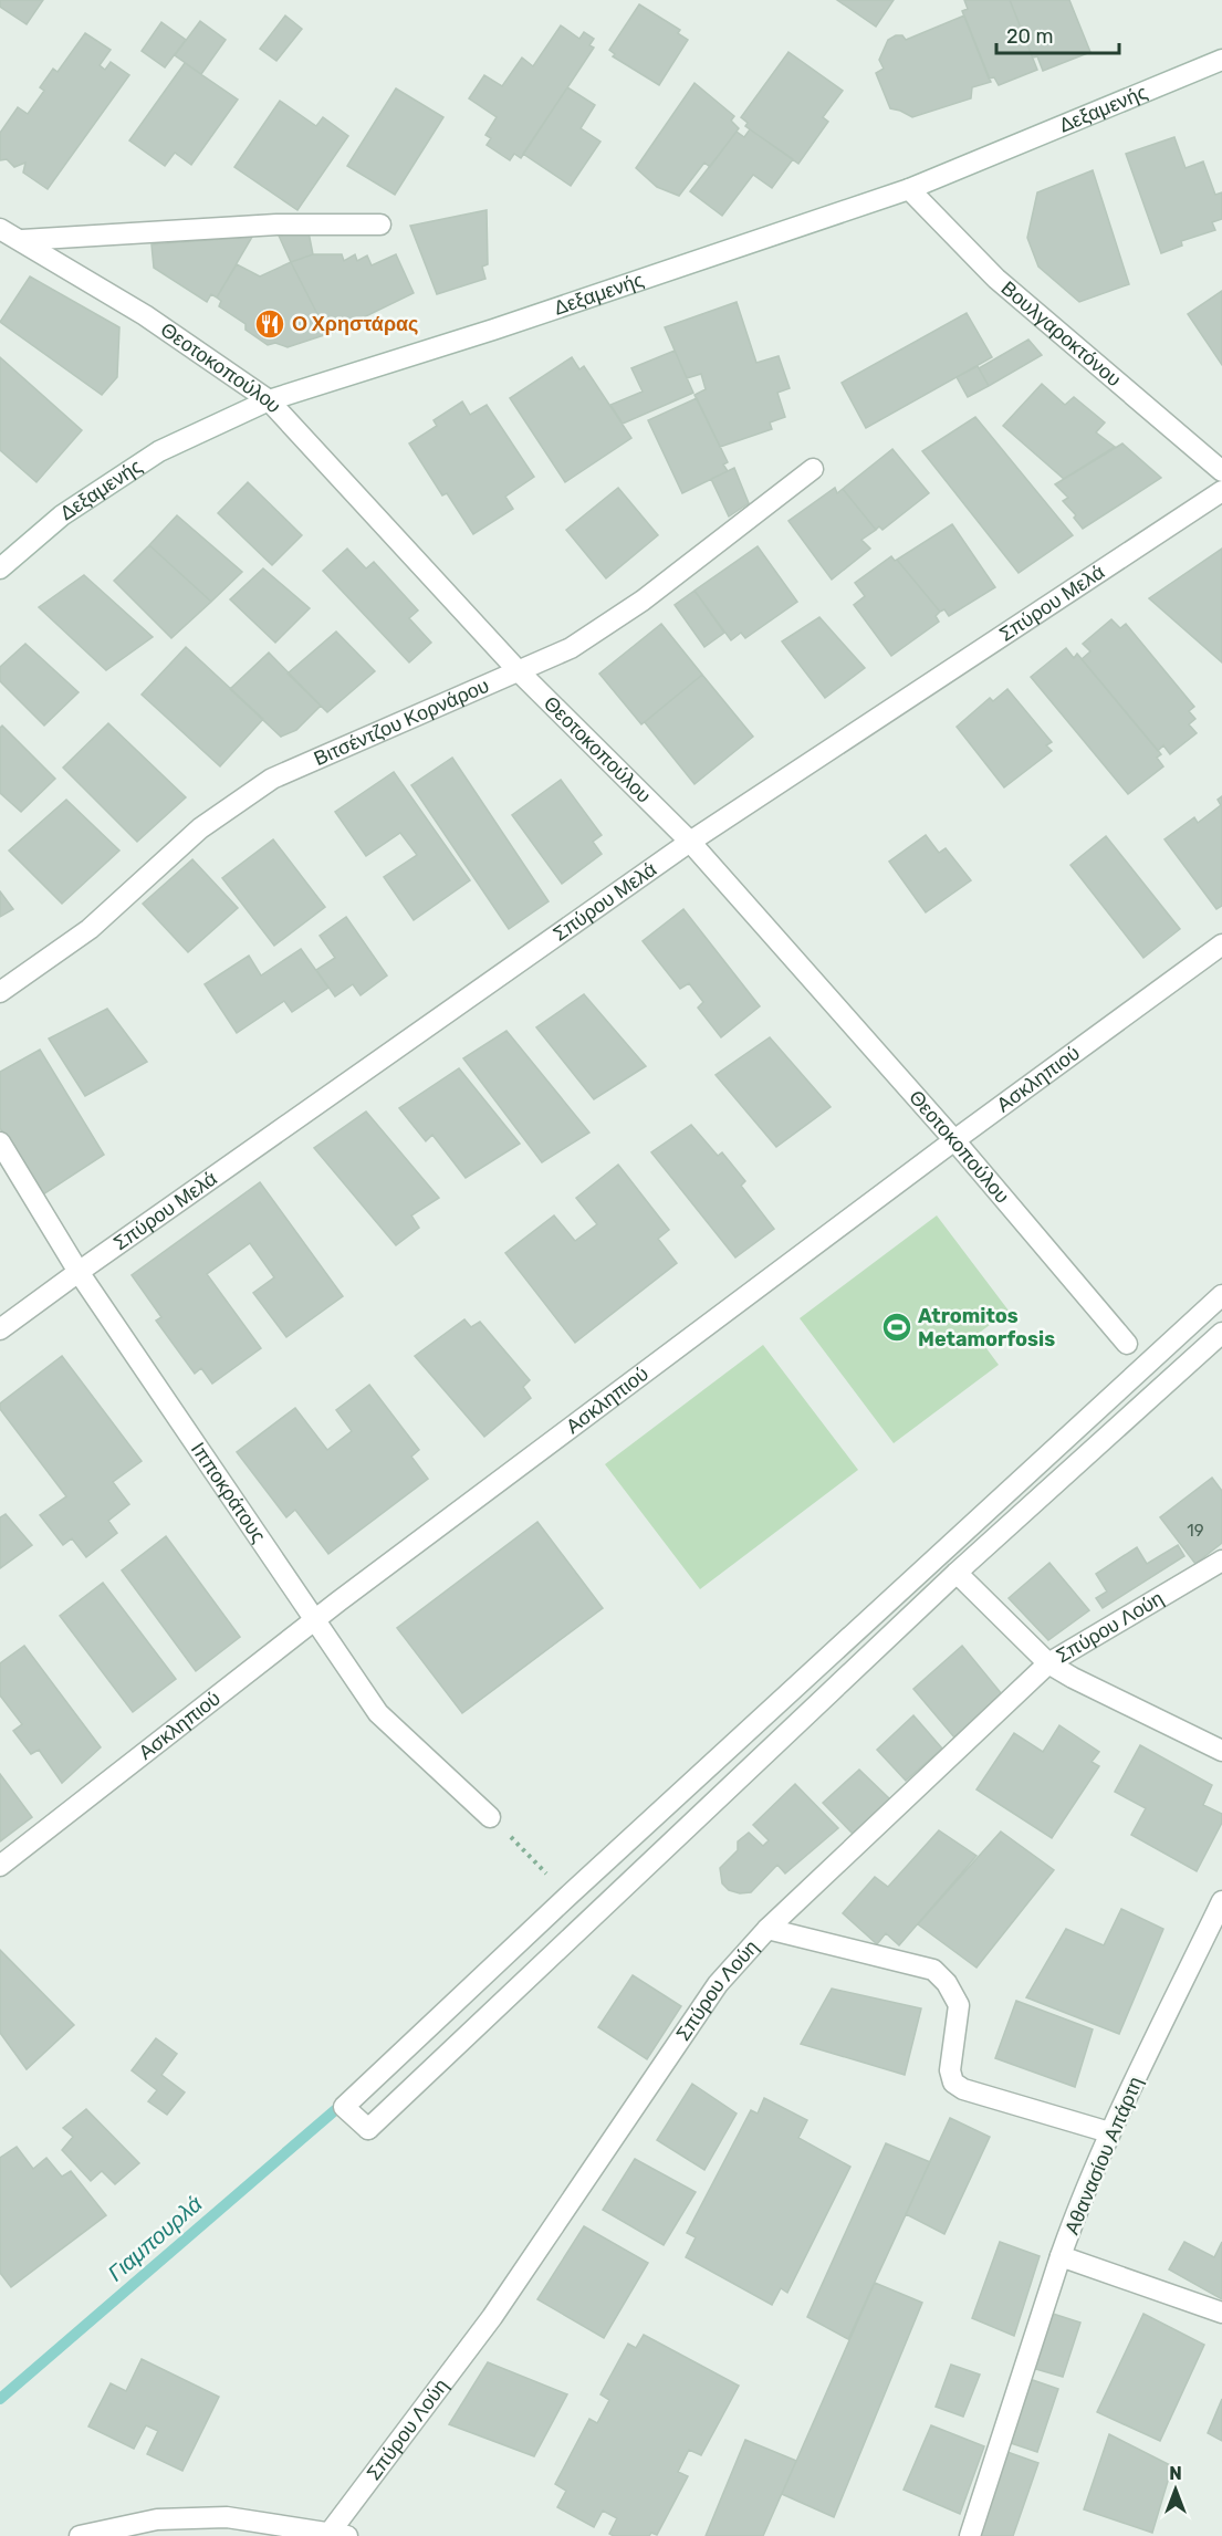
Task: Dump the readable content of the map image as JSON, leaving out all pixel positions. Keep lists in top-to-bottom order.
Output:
{
  "streets": {
    "street": [
      "Δεξαμενής",
      "Βουλγαροκτόνου",
      "Θεοτοκοπούλου",
      "Σπύρου Μελά",
      "Βιτσέντζου Κορνάρου",
      "Ασκληπιού",
      "Ιπποκράτους",
      "Σπύρου Λούη",
      "Αθανασίου Απάρτη"
    ]
  },
  "crossings": [
    ["Δεξαμενής", "Βουλγαροκτόνου"],
    ["Δεξαμενής", "Θεοτοκοπούλου"],
    ["Θεοτοκοπούλου", "Σπύρου Μελά"],
    ["Θεοτοκοπούλου", "Βιτσέντζου Κορνάρου"],
    ["Θεοτοκοπούλου", "Ασκληπιού"],
    ["Σπύρου Μελά", "Ιπποκράτους"],
    ["Ασκληπιού", "Ιπποκράτους"]
  ],
  "water": ["Γιαμπουρλά"],
  "places": {
    "restaurant": ["Ο Χρηστάρας"],
    "sports": ["Atromitos Metamorfosis"]
  },
  "house_numbers": ["19"],
  "scale_bar": "20 m",
  "north": "top"
}
